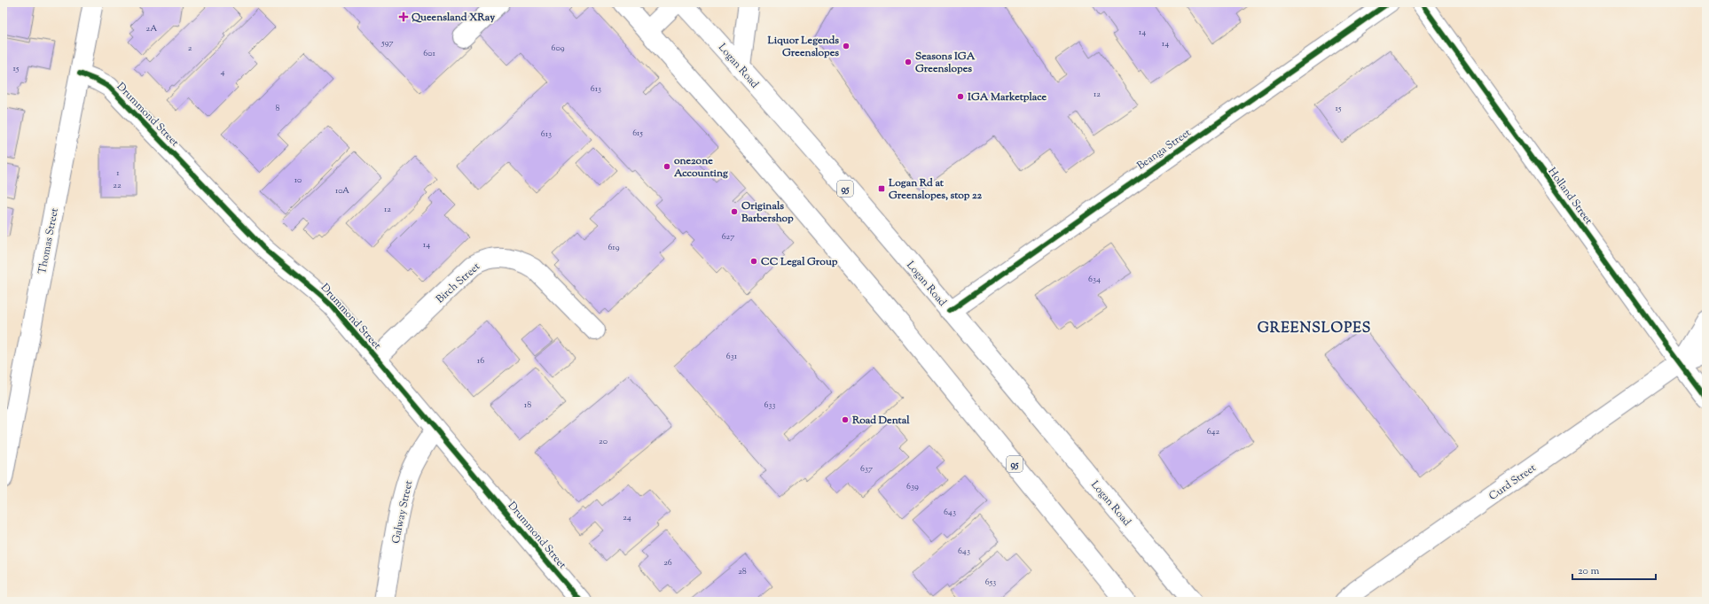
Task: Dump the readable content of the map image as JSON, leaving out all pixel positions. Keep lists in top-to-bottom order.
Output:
{
  "streets": {
    "street": [
      "Logan Road",
      "Drummond Street",
      "Beanga Street",
      "95",
      "Holland Street",
      "Thomas Street",
      "Birch Street",
      "Curd Street",
      "Galway Street"
    ]
  },
  "crossings": [
    ["Logan Road", "Beanga Street"],
    ["Drummond Street", "Thomas Street"],
    ["Drummond Street", "Birch Street"],
    ["Drummond Street", "Galway Street"],
    ["Holland Street", "Curd Street"]
  ],
  "districts": ["GREENSLOPES"],
  "places": {
    "health": ["Queensland XRay"],
    "other": [
      "Liquor Legends Greenslopes",
      "Seasons IGA Greenslopes",
      "IGA Marketplace",
      "one2one Accounting",
      "Originals Barbershop",
      "CC Legal Group",
      "Road Dental"
    ],
    "transit": ["Logan Rd at Greenslopes, stop 22"]
  },
  "house_numbers": [
    "2A",
    "14",
    "597",
    "14",
    "2",
    "609",
    "601",
    "15",
    "4",
    "613",
    "12",
    "8",
    "15",
    "615",
    "613",
    "1",
    "10",
    "22",
    "10A",
    "12",
    "627",
    "14",
    "619",
    "634",
    "631",
    "16",
    "18",
    "633",
    "642",
    "20",
    "637",
    "639",
    "643",
    "24",
    "643",
    "26",
    "28",
    "653"
  ],
  "scale_bar": "20 m"
}
